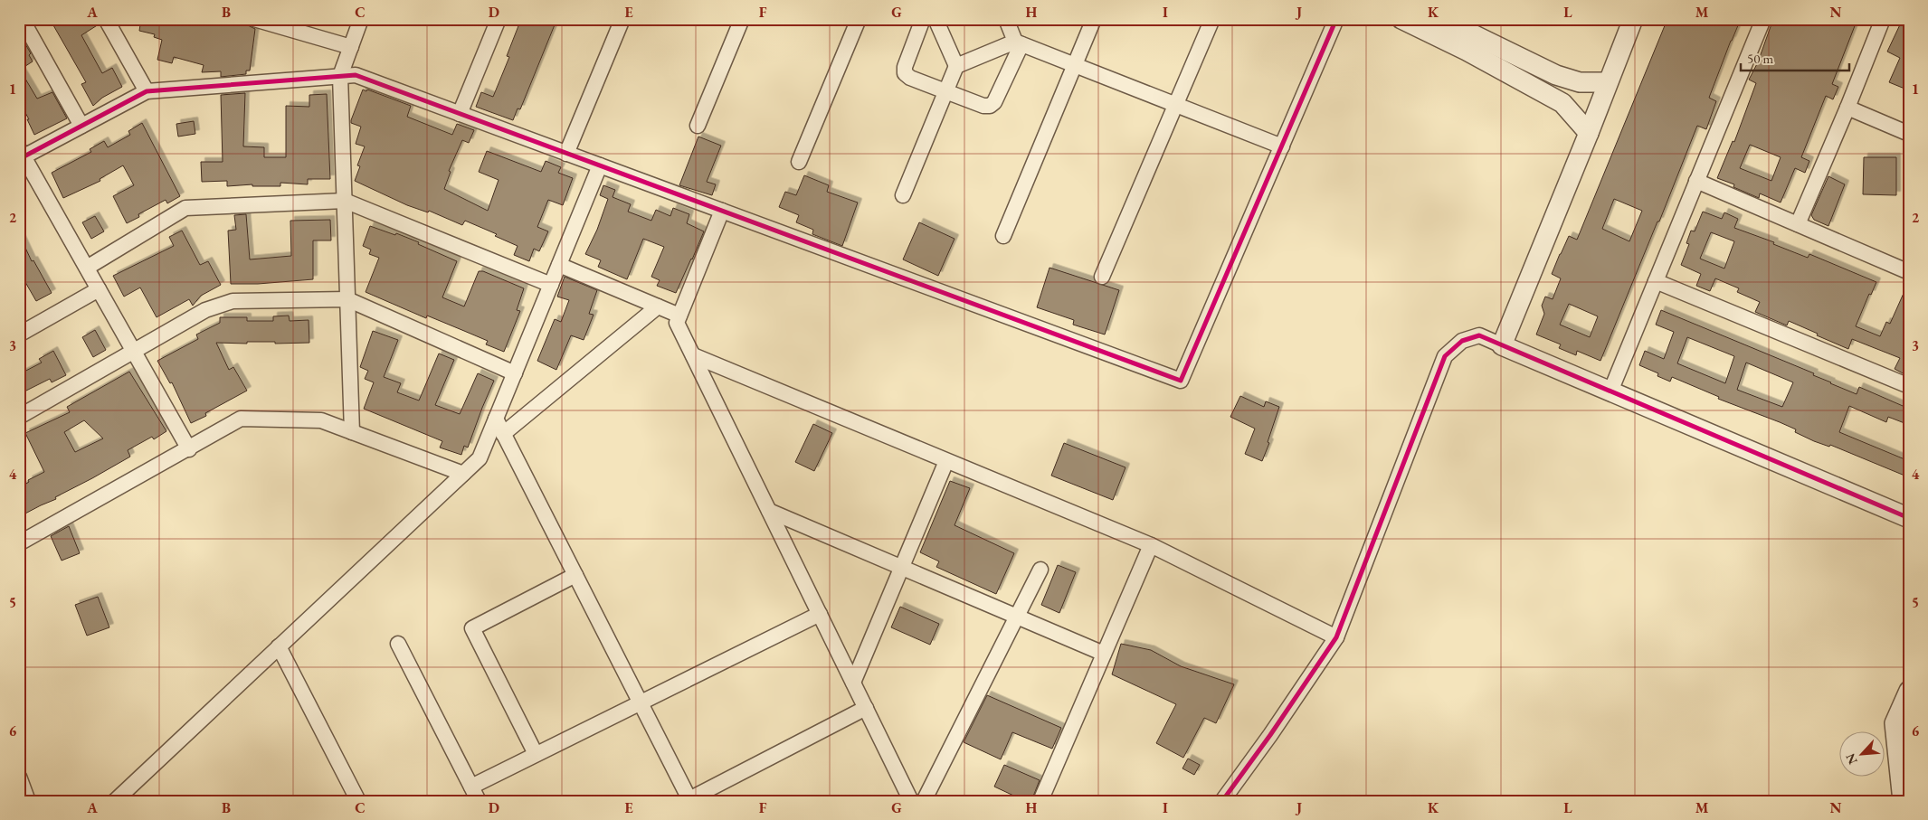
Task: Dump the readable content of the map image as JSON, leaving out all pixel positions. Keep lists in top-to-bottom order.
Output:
{
  "scale_bar": "50 m",
  "north": "bottom left",
  "grid": {
    "columns": [
      "A",
      "B",
      "C",
      "D",
      "E",
      "F",
      "G",
      "H",
      "I",
      "J",
      "K",
      "L",
      "M",
      "N"
    ],
    "rows": [
      "1",
      "2",
      "3",
      "4",
      "5",
      "6"
    ]
  }
}
